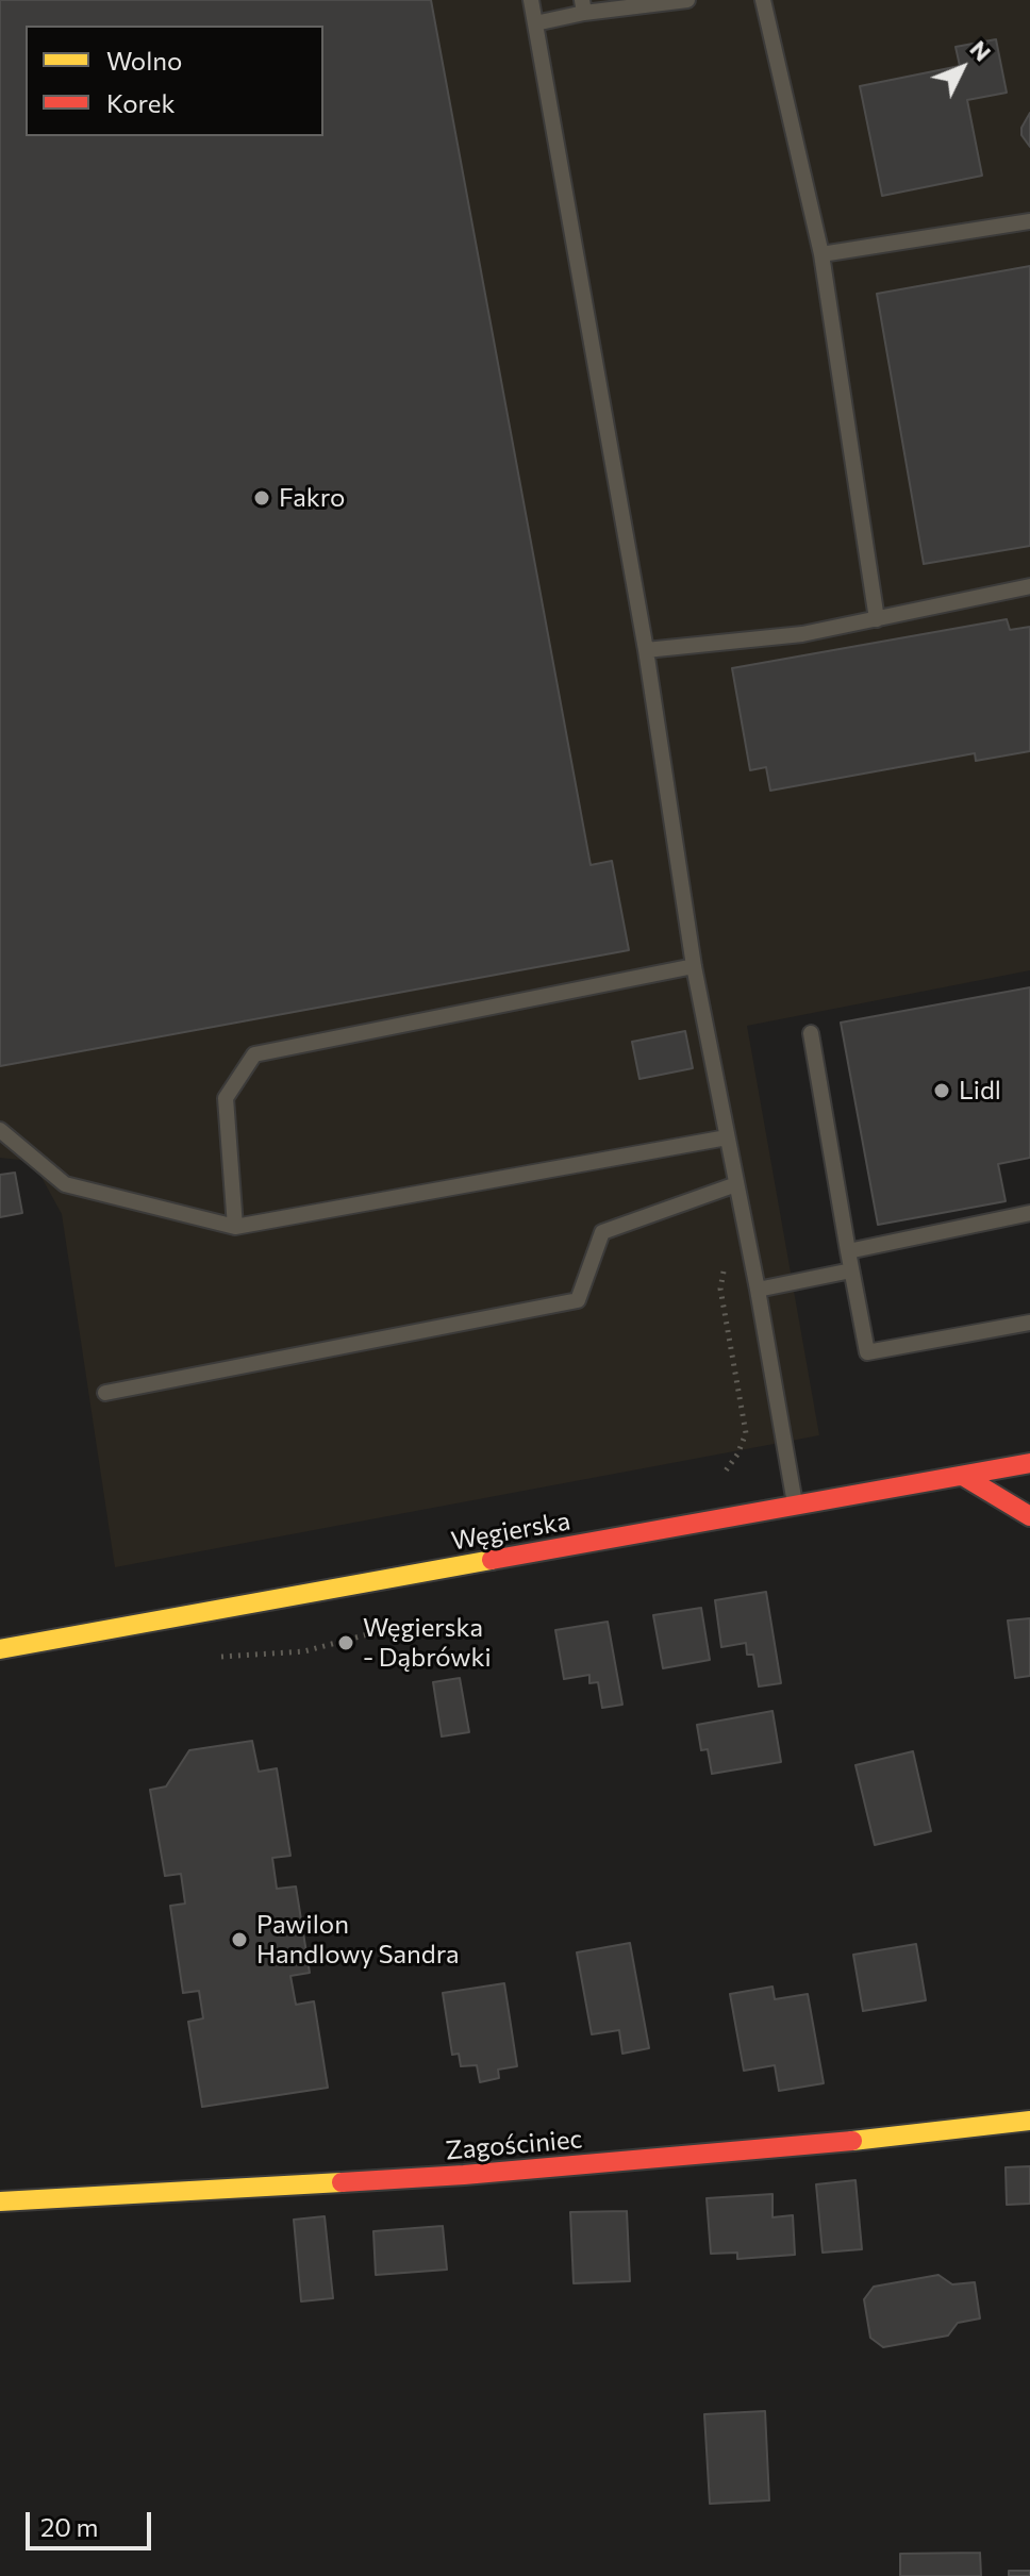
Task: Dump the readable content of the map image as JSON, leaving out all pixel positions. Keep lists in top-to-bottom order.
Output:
{
  "streets": {
    "street": ["Węgierska", "Zagościniec"]
  },
  "places": [
    "Fakro",
    "Lidl",
    "Węgierska - Dąbrówki",
    "Pawilon Handlowy Sandra"
  ],
  "legend": ["Wolno", "Korek"],
  "scale_bar": "20 m",
  "north": "top right"
}
